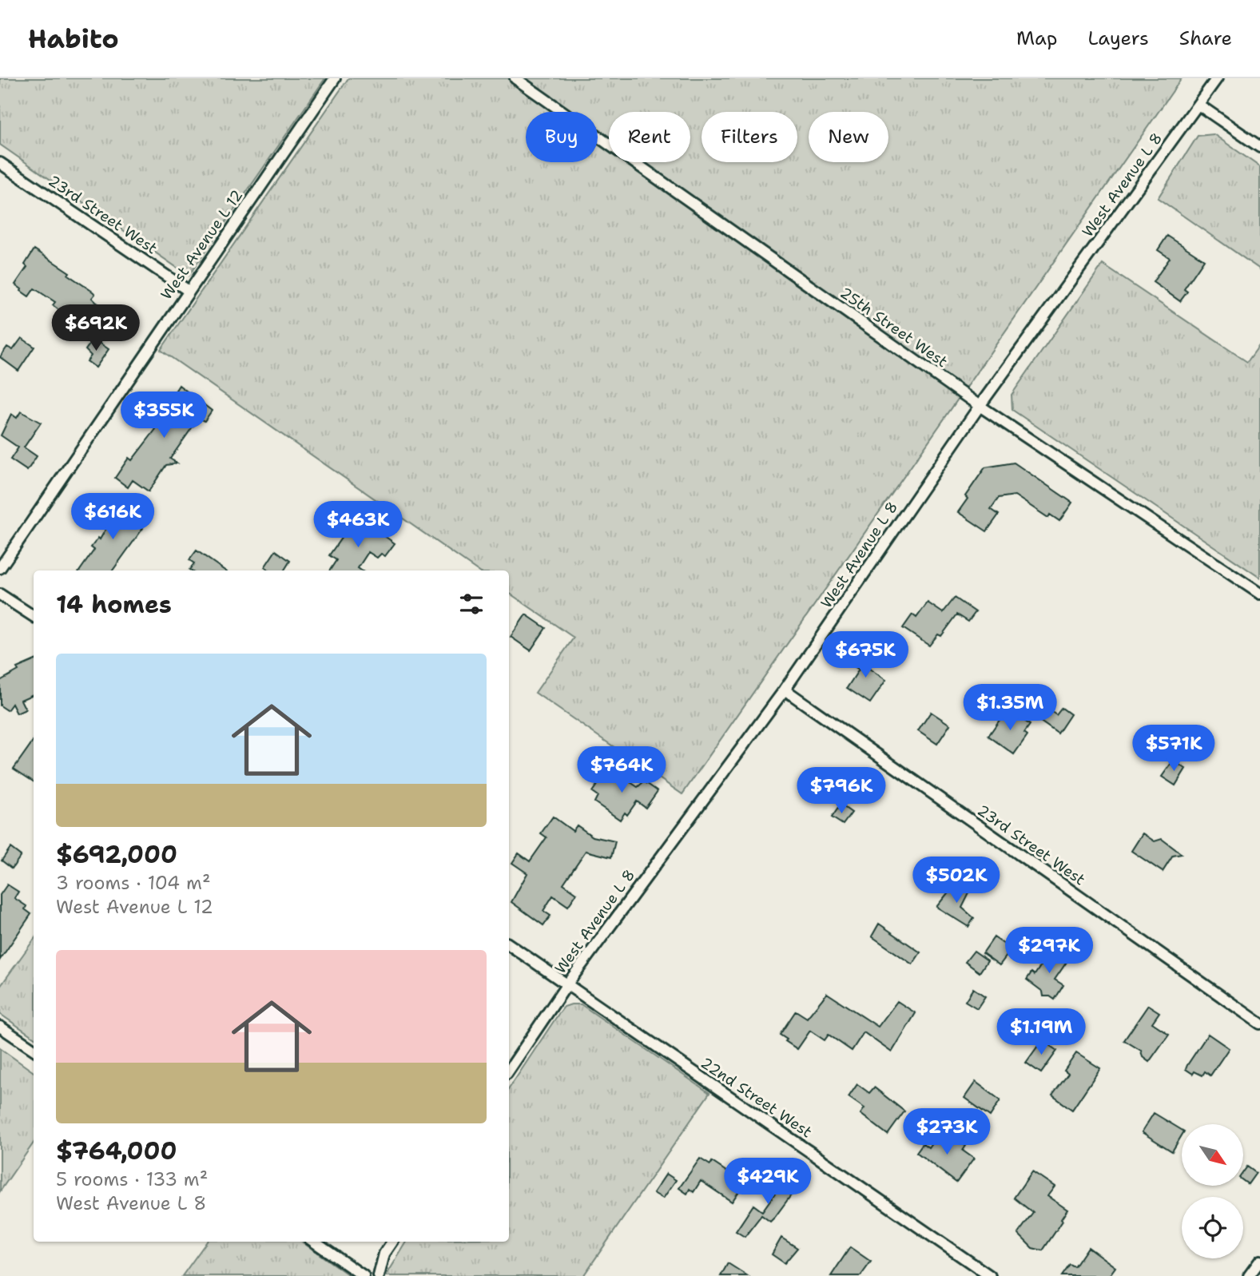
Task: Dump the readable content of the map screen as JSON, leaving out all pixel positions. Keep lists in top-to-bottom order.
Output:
{
  "streets": {
    "street": [
      "West Avenue L 8",
      "23rd Street West",
      "West Avenue L 12",
      "25th Street West",
      "22nd Street West"
    ]
  },
  "crossings": [
    ["West Avenue L 8", "23rd Street West"],
    ["West Avenue L 8", "25th Street West"],
    ["West Avenue L 8", "22nd Street West"],
    ["23rd Street West", "West Avenue L 12"]
  ],
  "north": "bottom right",
  "page": {
    "header": "Habito",
    "nav": ["Map", "Layers", "Share"],
    "chip": [
      "Buy",
      "Rent",
      "Filters",
      "New"
    ],
    "price": [
      "$692K",
      "$355K",
      "$616K",
      "$463K",
      "$675K",
      "$1.35M",
      "$571K",
      "$764K",
      "$796K",
      "$502K",
      "$297K",
      "$1.19M",
      "$273K",
      "$429K"
    ],
    "heading": "14 homes",
    "list": [
      {
        "name": "$692,000",
        "note": "3 rooms · 104 m² · West Avenue L 12"
      },
      {
        "name": "$764,000",
        "note": "5 rooms · 133 m² · West Avenue L 8"
      }
    ]
  }
}
